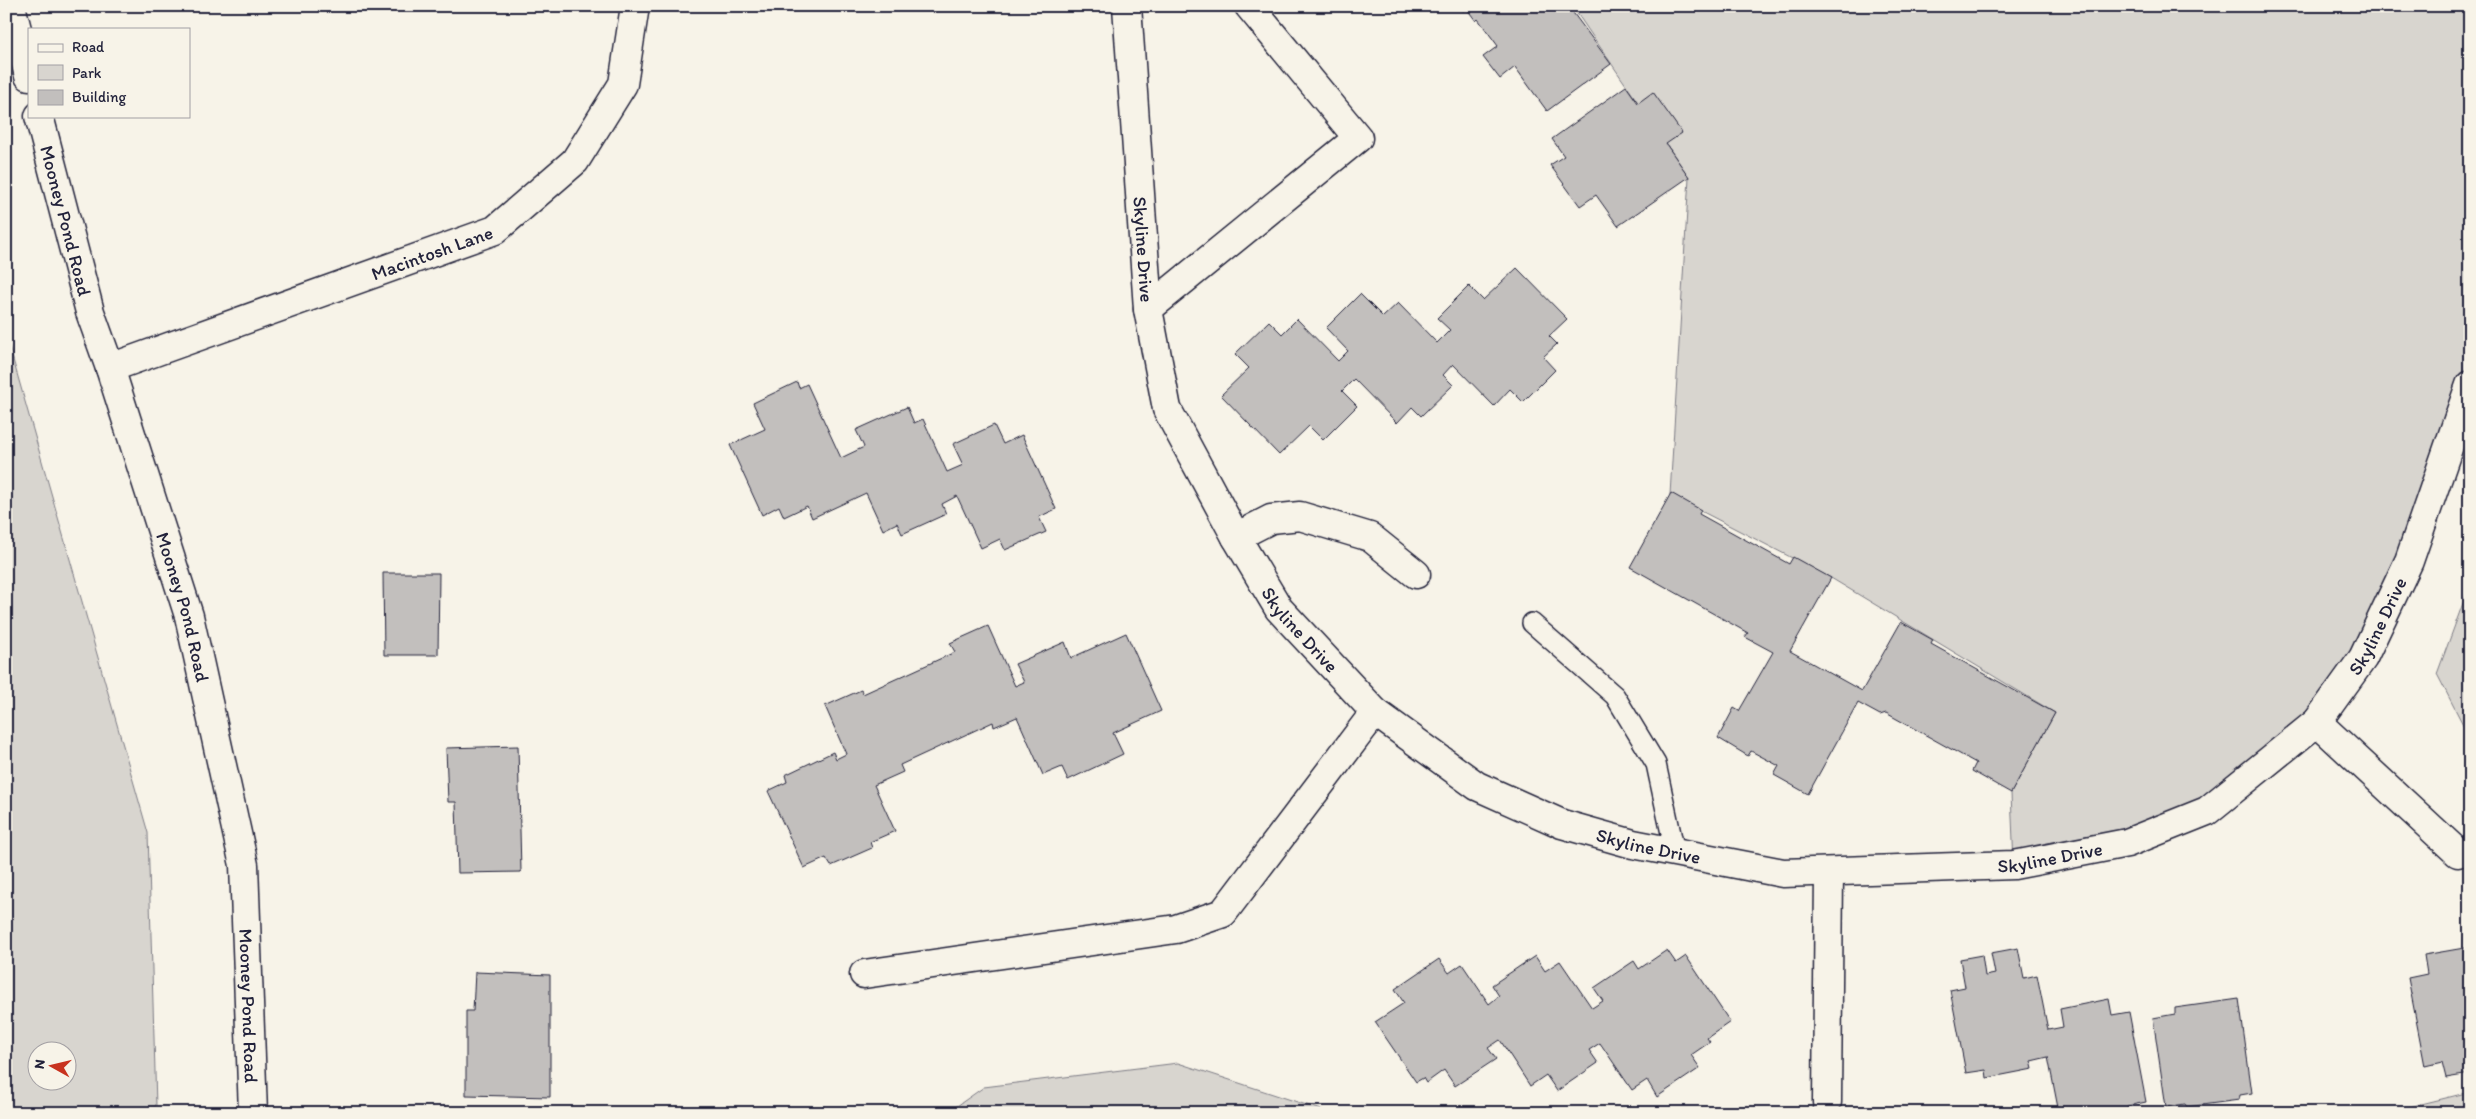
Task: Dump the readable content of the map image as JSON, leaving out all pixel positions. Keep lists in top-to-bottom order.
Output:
{
  "streets": {
    "street": ["Mooney Pond Road", "Skyline Drive", "Macintosh Lane"]
  },
  "crossings": [
    ["Mooney Pond Road", "Macintosh Lane"]
  ],
  "legend": ["Road", "Park", "Building"],
  "north": "left"
}
